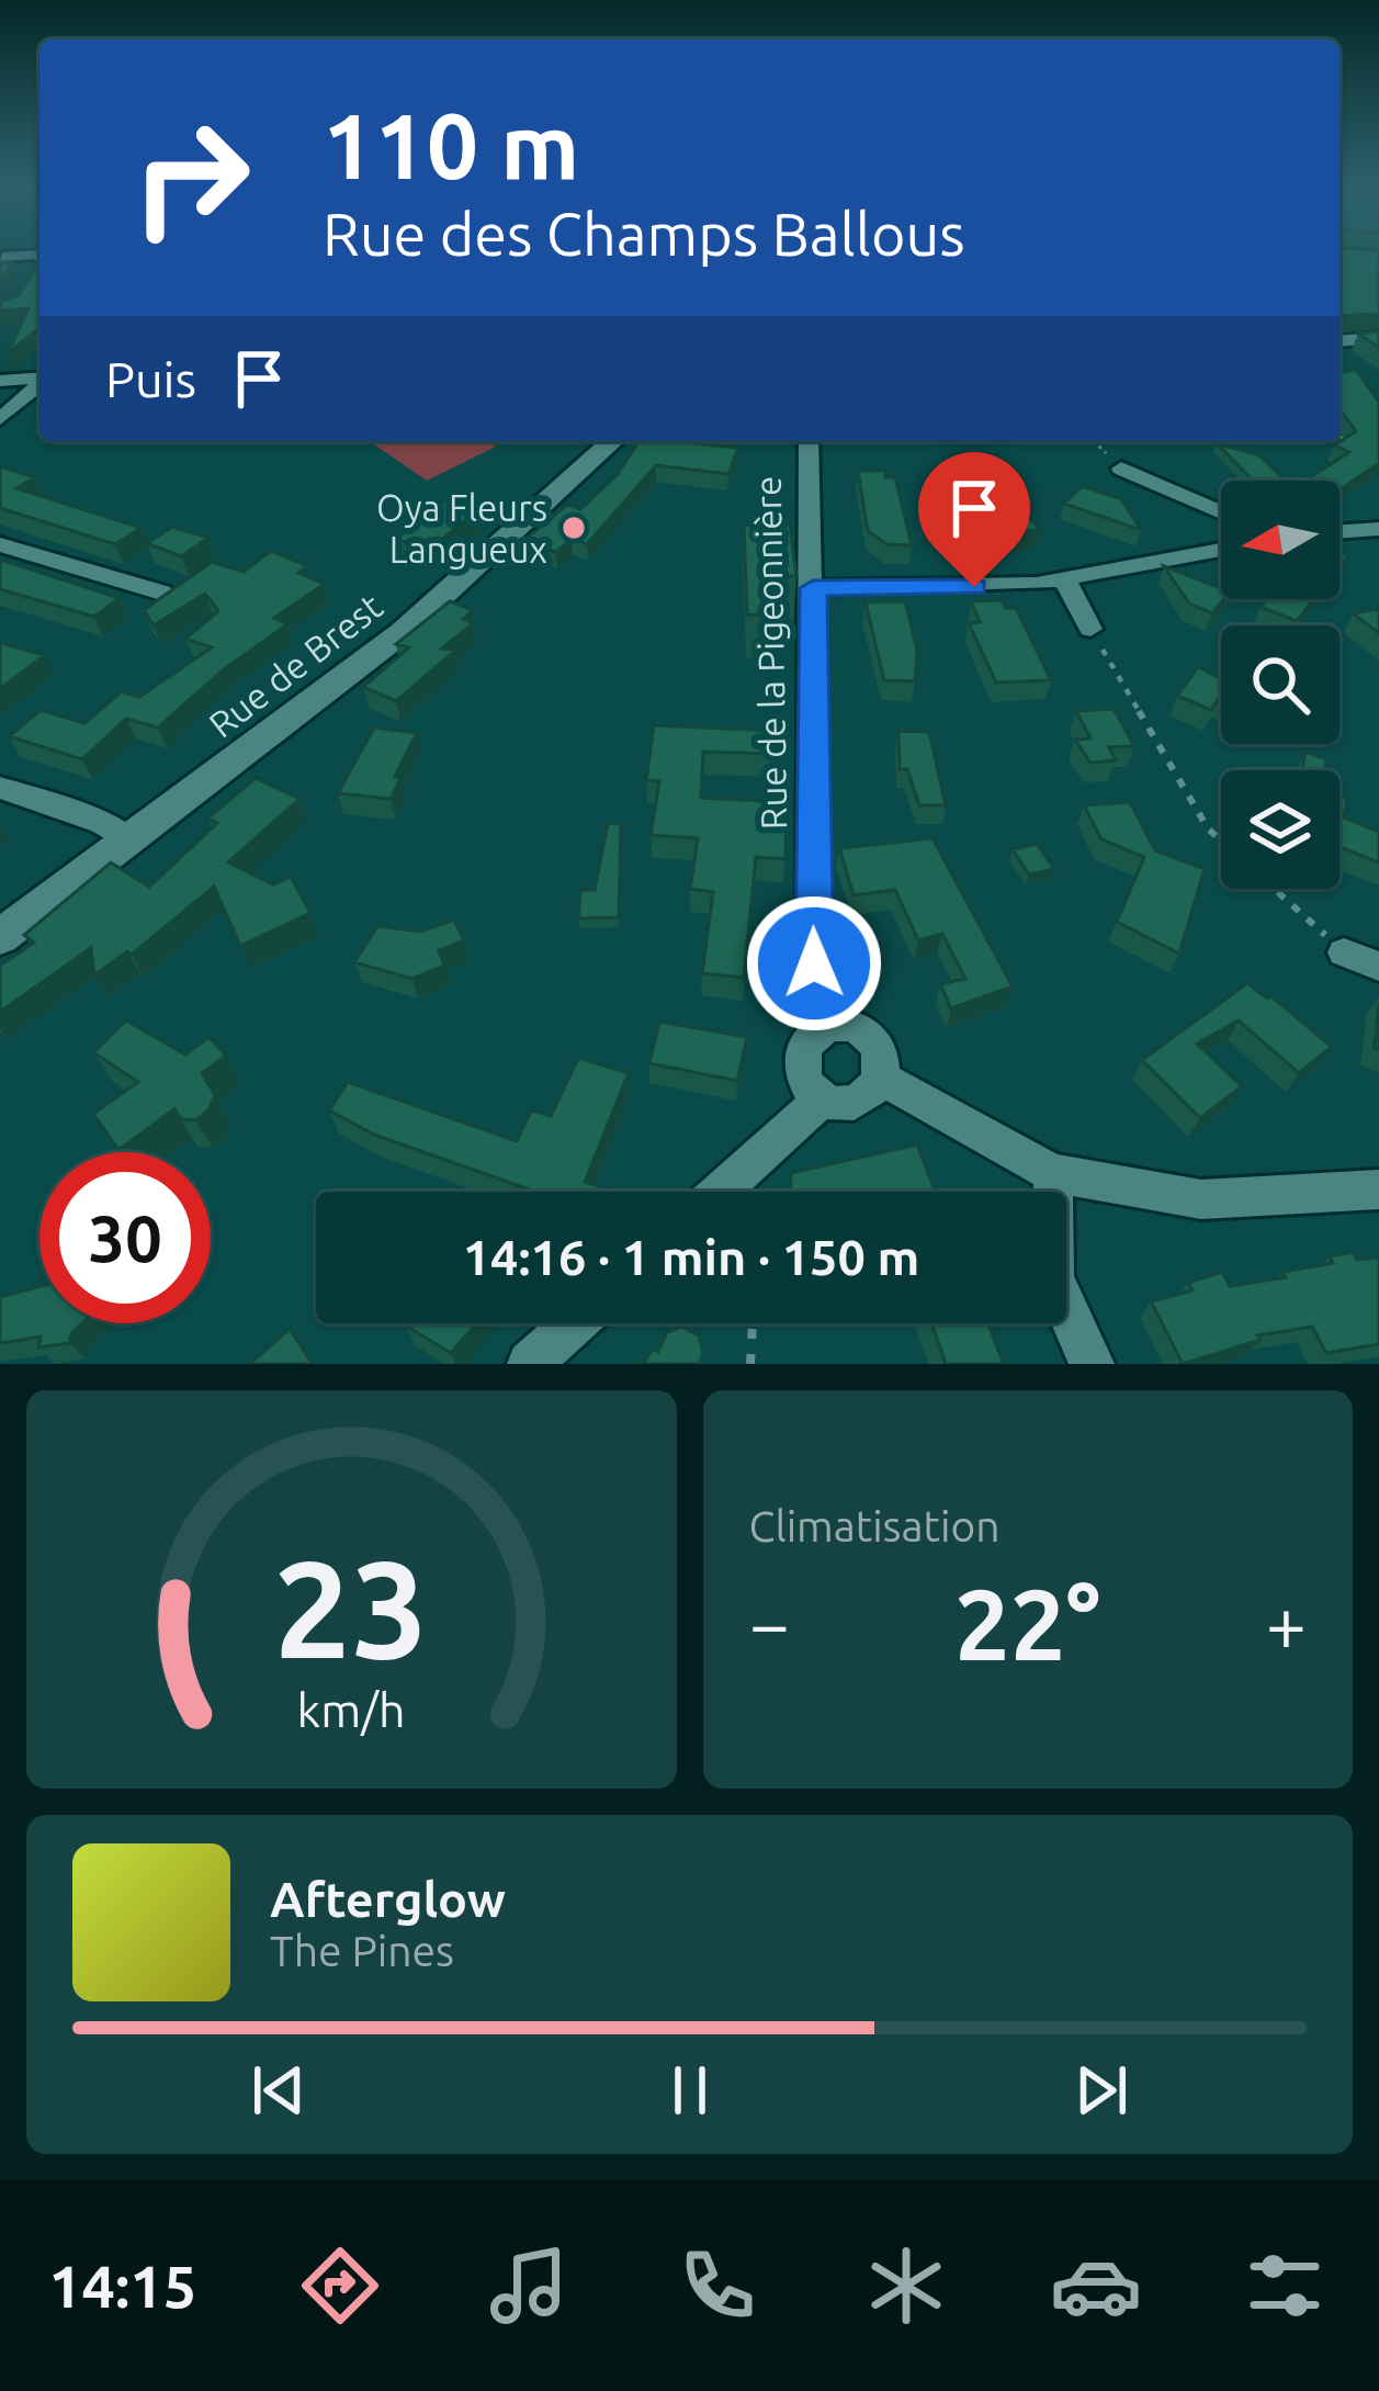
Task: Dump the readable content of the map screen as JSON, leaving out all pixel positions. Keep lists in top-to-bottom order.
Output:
{
  "streets": {
    "main road": ["Rue de Brest"],
    "street": ["Rue de la Pigeonnière"]
  },
  "places": ["Oya Fleurs Langueux"],
  "north": "left",
  "page": {
    "turn": ["110 m", "Rue des Champs Ballous"],
    "then": "Puis",
    "limit": "30",
    "trip": "14:16 · 1 min · 150 m",
    "tile": "Climatisation",
    "heat": ["−", "22°", "+"],
    "song": ["Afterglow", "The Pines"],
    "tabs": "14:15",
    "gauge": ["23", "km/h"]
  }
}
